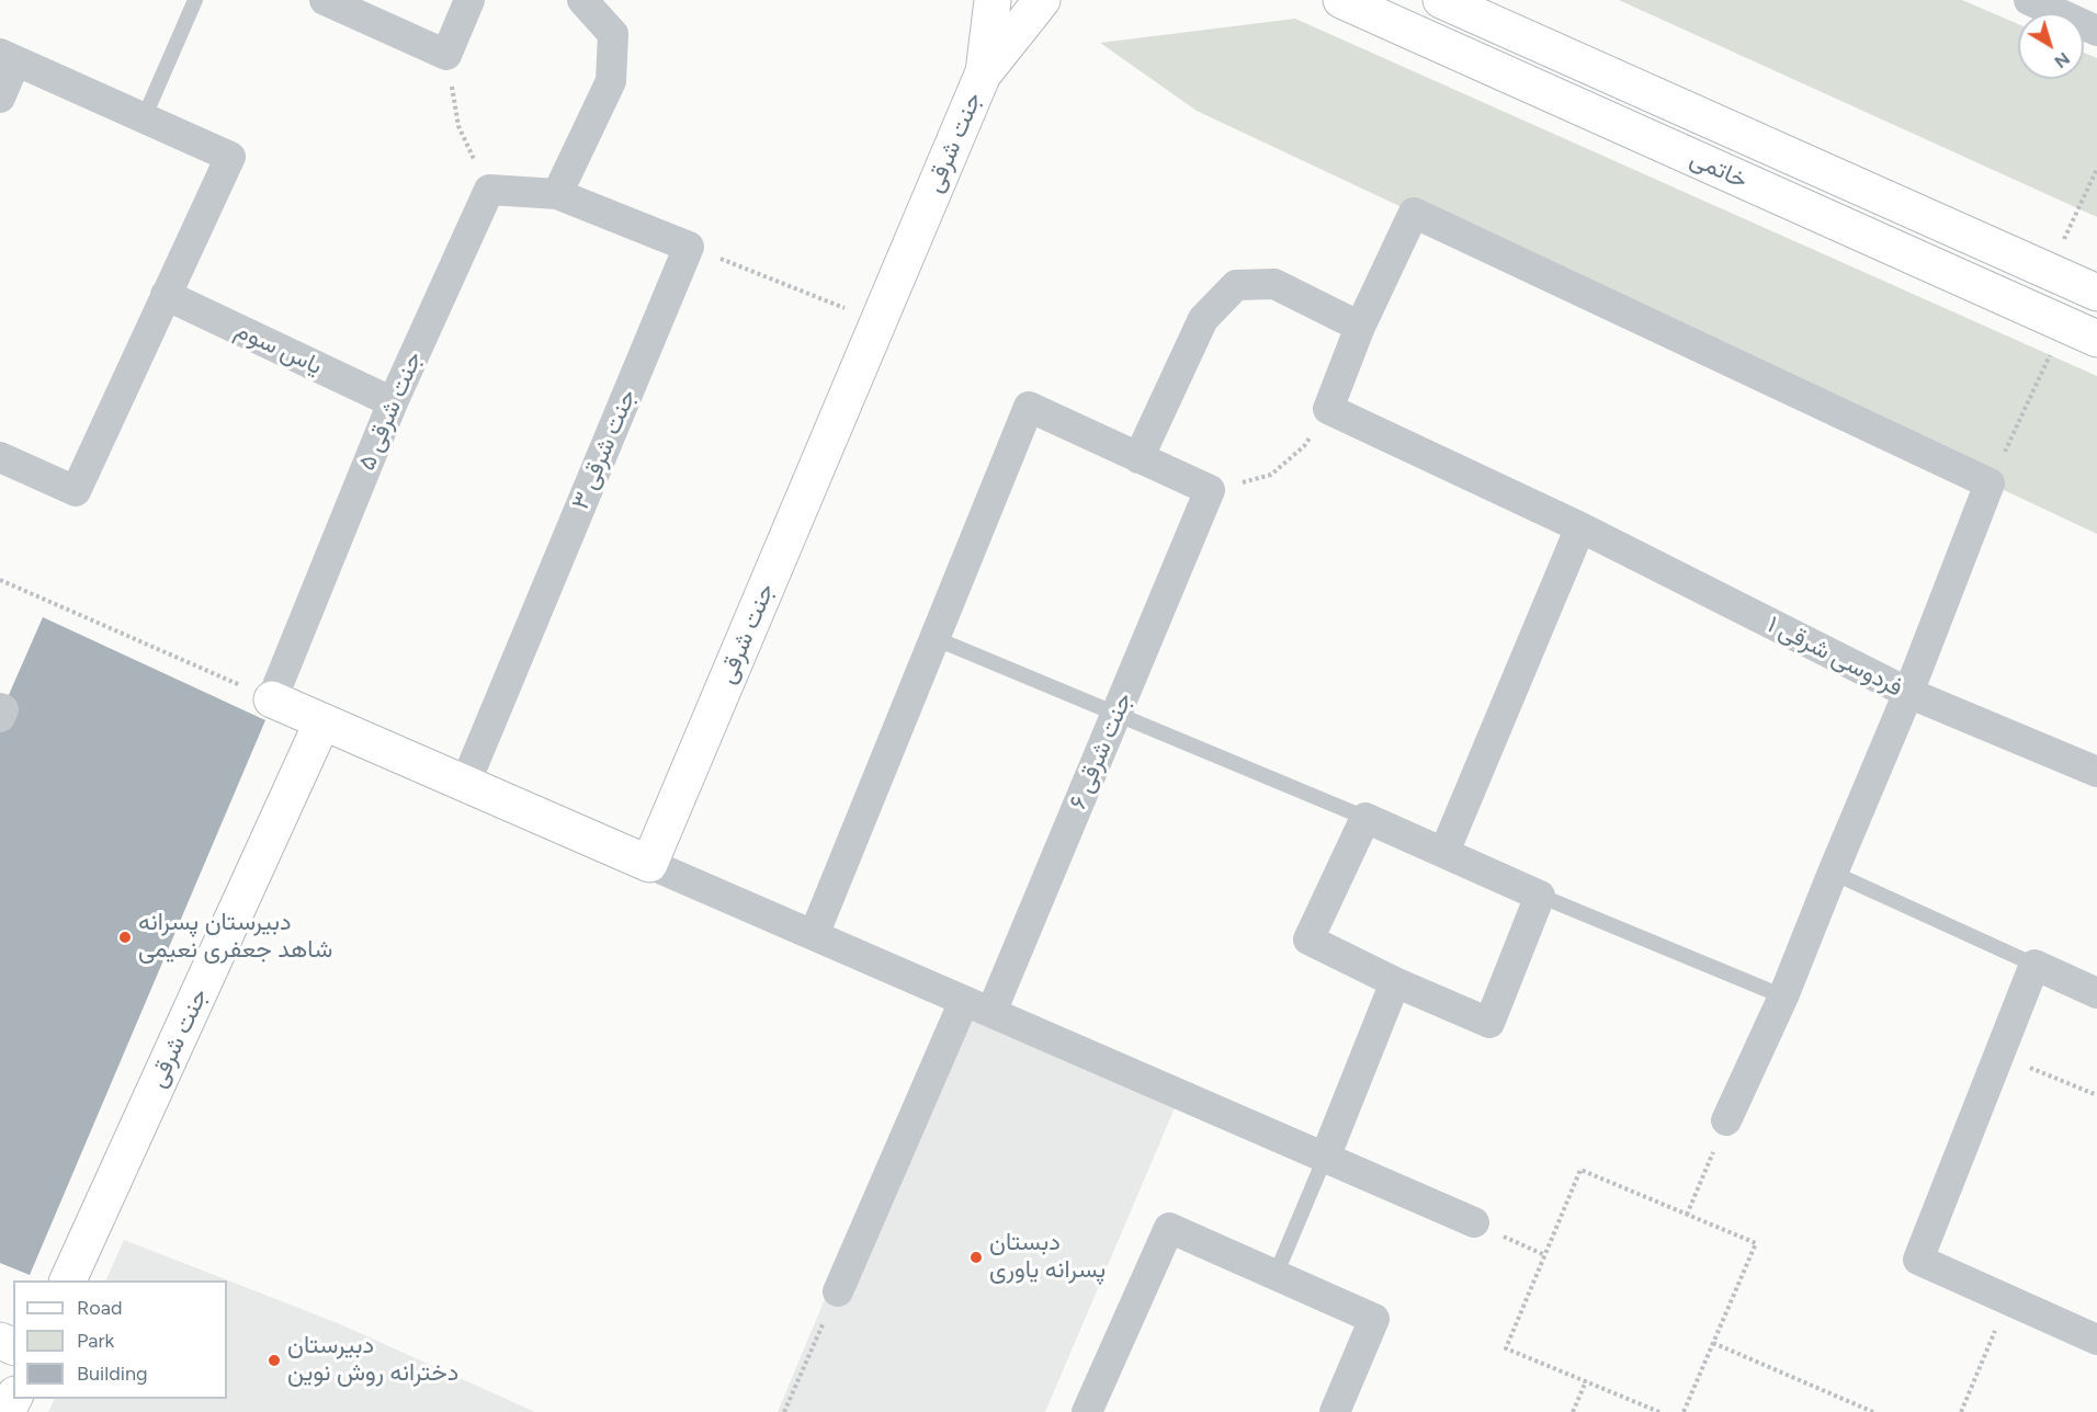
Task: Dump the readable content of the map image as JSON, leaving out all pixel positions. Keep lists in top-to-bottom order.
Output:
{
  "streets": {
    "street": [
      "جنت شرقی",
      "خاتمی",
      "یاس سوم",
      "جنت شرقی ۵",
      "جنت شرقی ۳",
      "فردوسی شرقی ۱",
      "جنت شرقی ۶"
    ]
  },
  "crossings": [
    ["یاس سوم", "جنت شرقی ۵"]
  ],
  "places": ["دبیرستان پسرانه شاهد جعفری نعیمی", "دبستان پسرانه یاوری", "دبیرستان دخترانه روش نوین"],
  "legend": ["Road", "Park", "Building"],
  "north": "bottom right"
}
